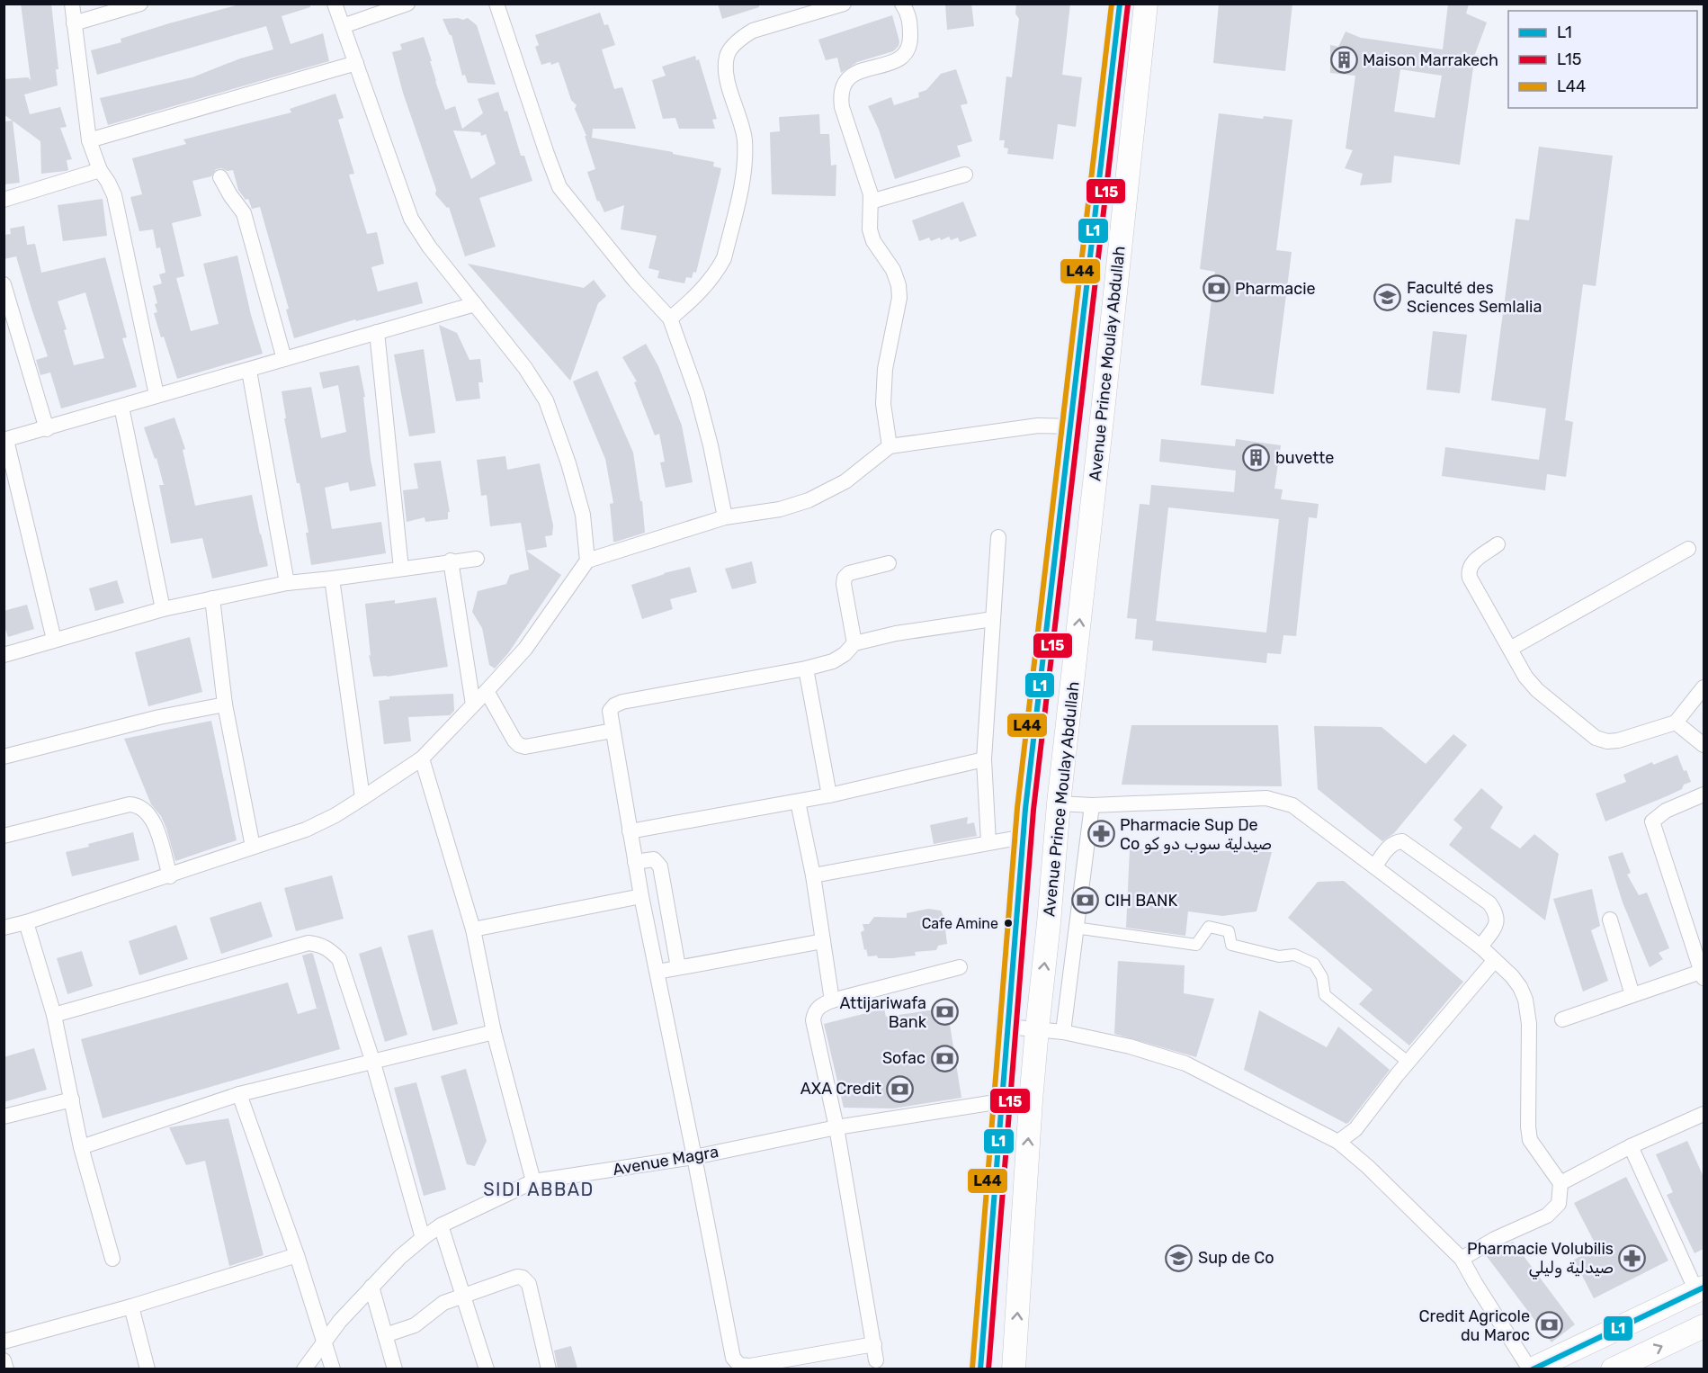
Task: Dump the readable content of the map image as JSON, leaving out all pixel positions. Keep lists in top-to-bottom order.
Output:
{
  "streets": {
    "main road": ["Avenue Prince Moulay Abdullah"],
    "street": ["Avenue Magra"]
  },
  "crossings": [
    ["Avenue Prince Moulay Abdullah", "Avenue Magra"]
  ],
  "districts": ["SIDI ABBAD"],
  "places": {
    "building": ["Maison Marrakech", "buvette"],
    "bank": [
      "Pharmacie",
      "CIH BANK",
      "Attijariwafa Bank",
      "Sofac",
      "AXA Credit",
      "Credit Agricole du Maroc"
    ],
    "school or university": ["Faculté des Sciences Semlalia", "Sup de Co"],
    "pharmacy": ["Pharmacie Sup De Co صيدلية سوب دو كو", "Pharmacie Volubilis صيدلية وليلي"],
    "other": ["Cafe Amine"]
  },
  "lines": ["transit line L1", "transit line L44", "transit line L15"],
  "legend": ["L1", "L15", "L44"]
}
